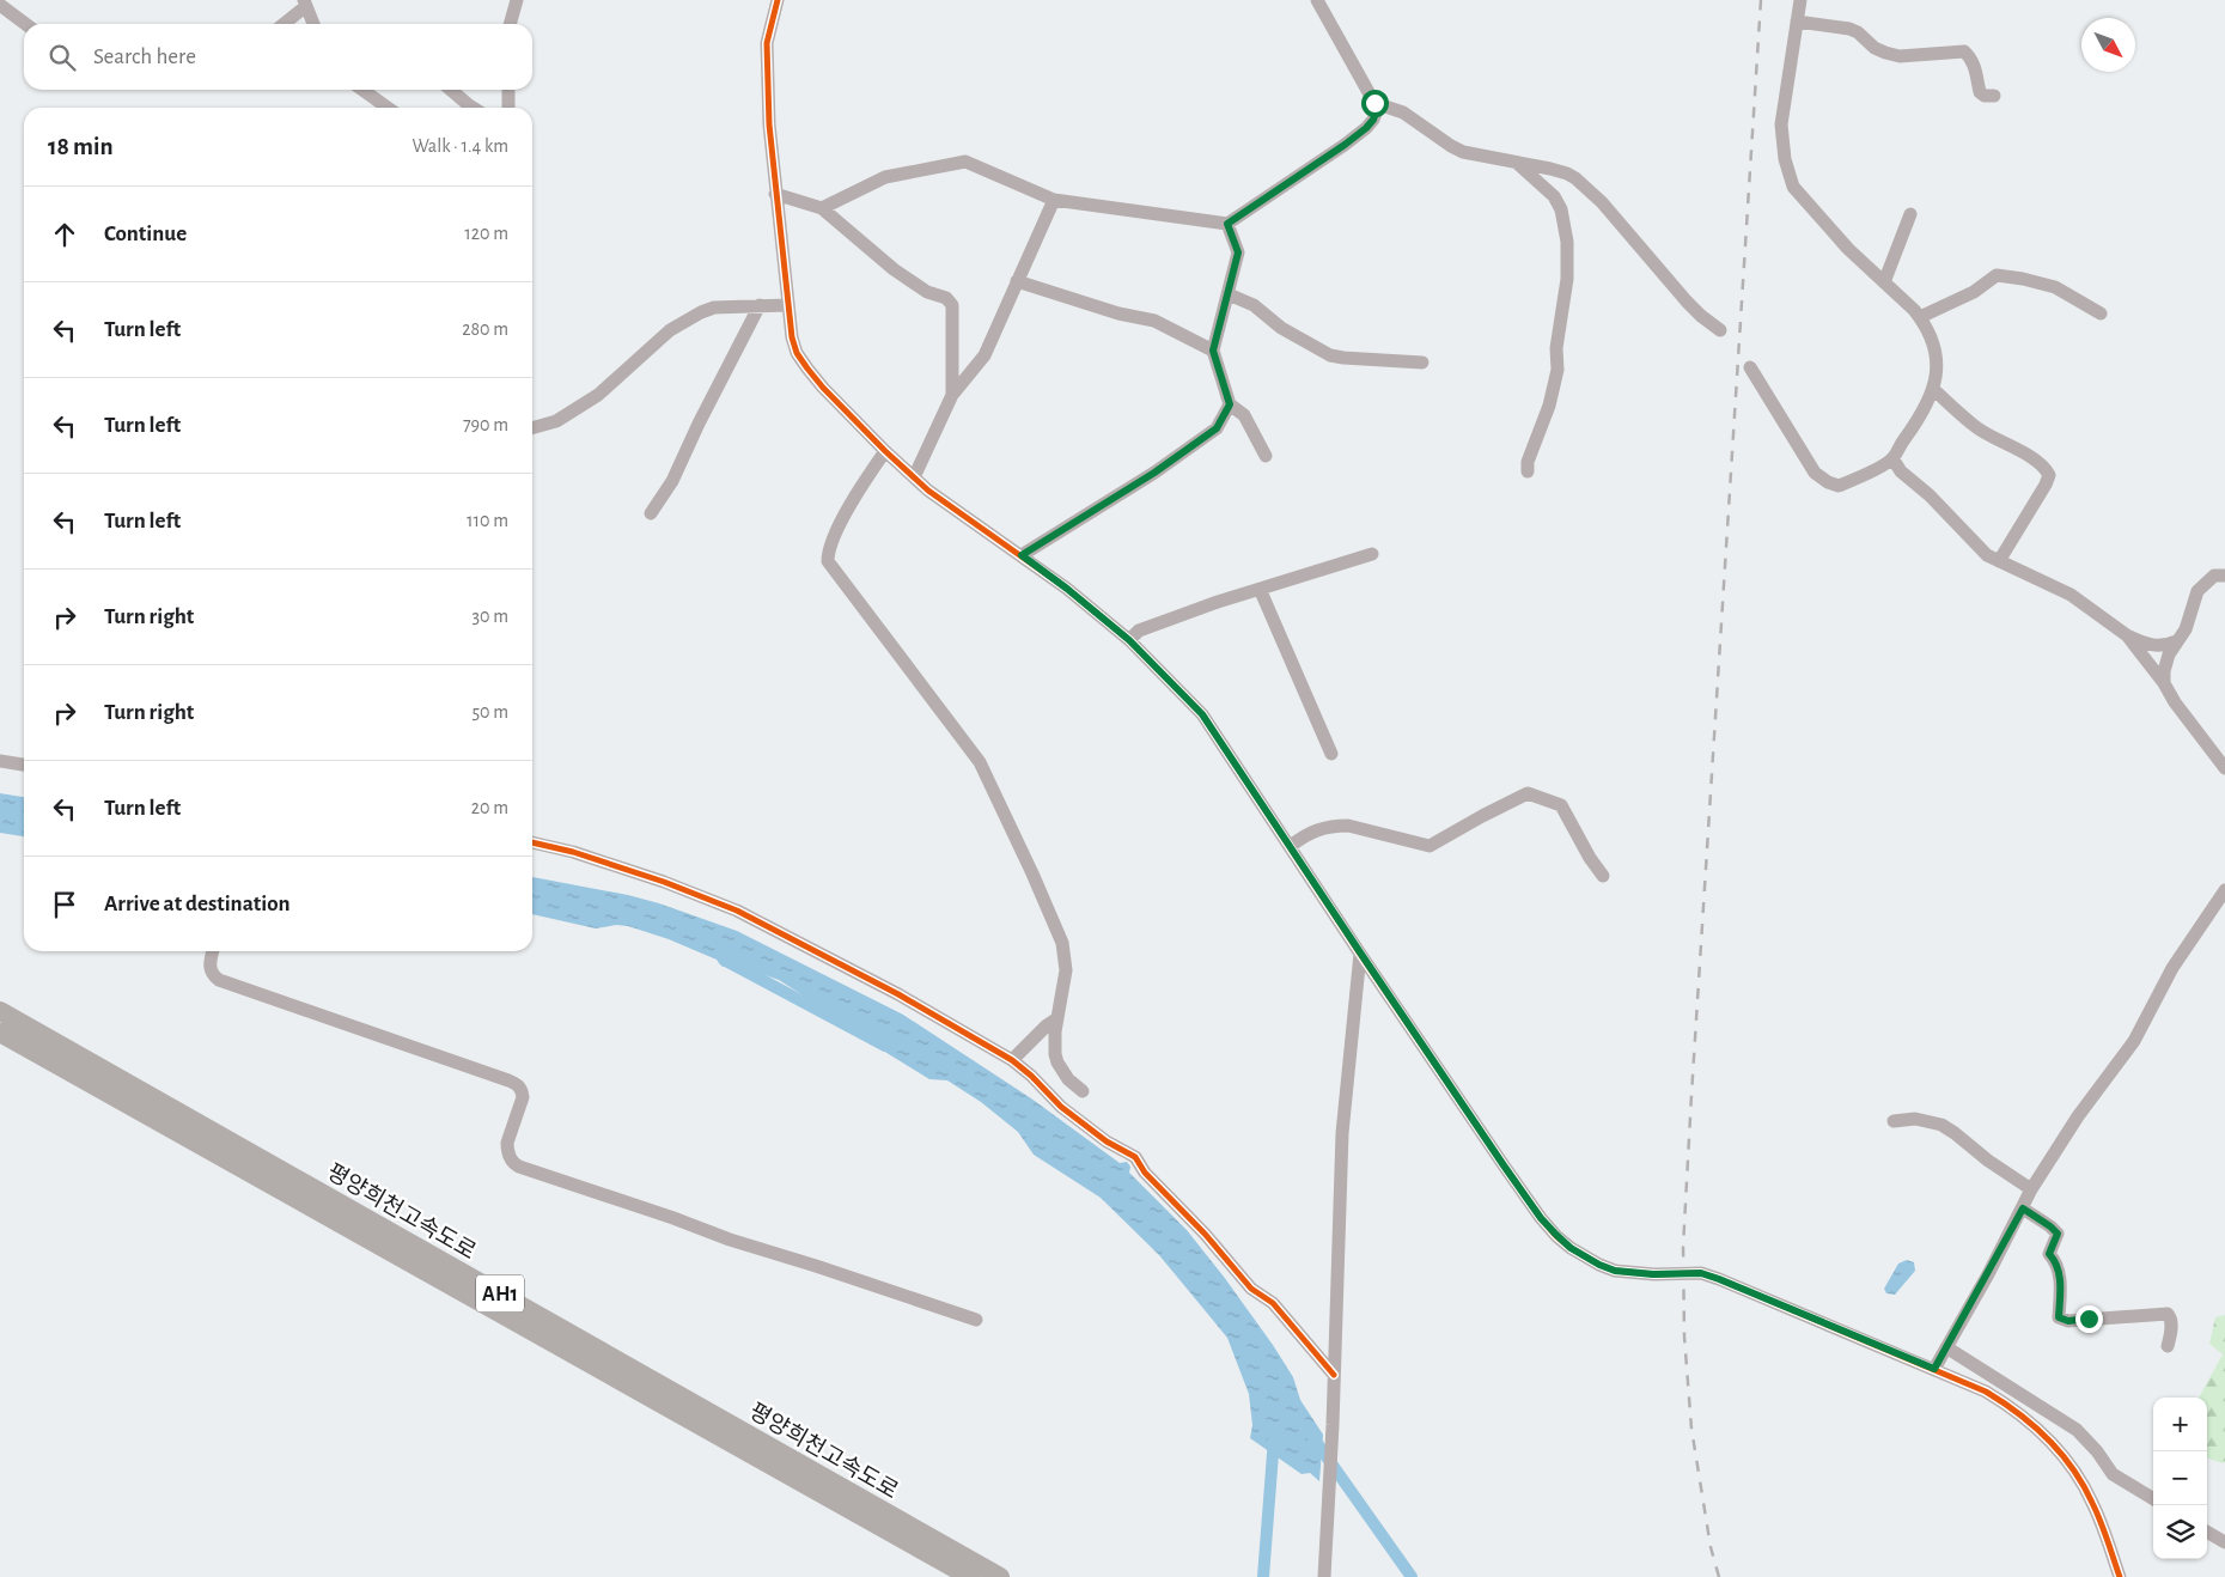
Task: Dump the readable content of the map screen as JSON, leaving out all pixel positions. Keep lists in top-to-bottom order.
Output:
{
  "streets": {
    "highway": ["평양희천고속도로", "AH1"]
  },
  "north": "bottom right",
  "page": {
    "search": "Search here",
    "heading": ["18 min", "Walk · 1.4 km"],
    "list": [
      ["Continue", "120 m"],
      ["Turn left", "280 m"],
      ["Turn left", "790 m"],
      ["Turn left", "110 m"],
      ["Turn right", "30 m"],
      ["Turn right", "50 m"],
      ["Turn left", "20 m"],
      "Arrive at destination"
    ],
    "map_buttons": ["+", "−"]
  }
}
